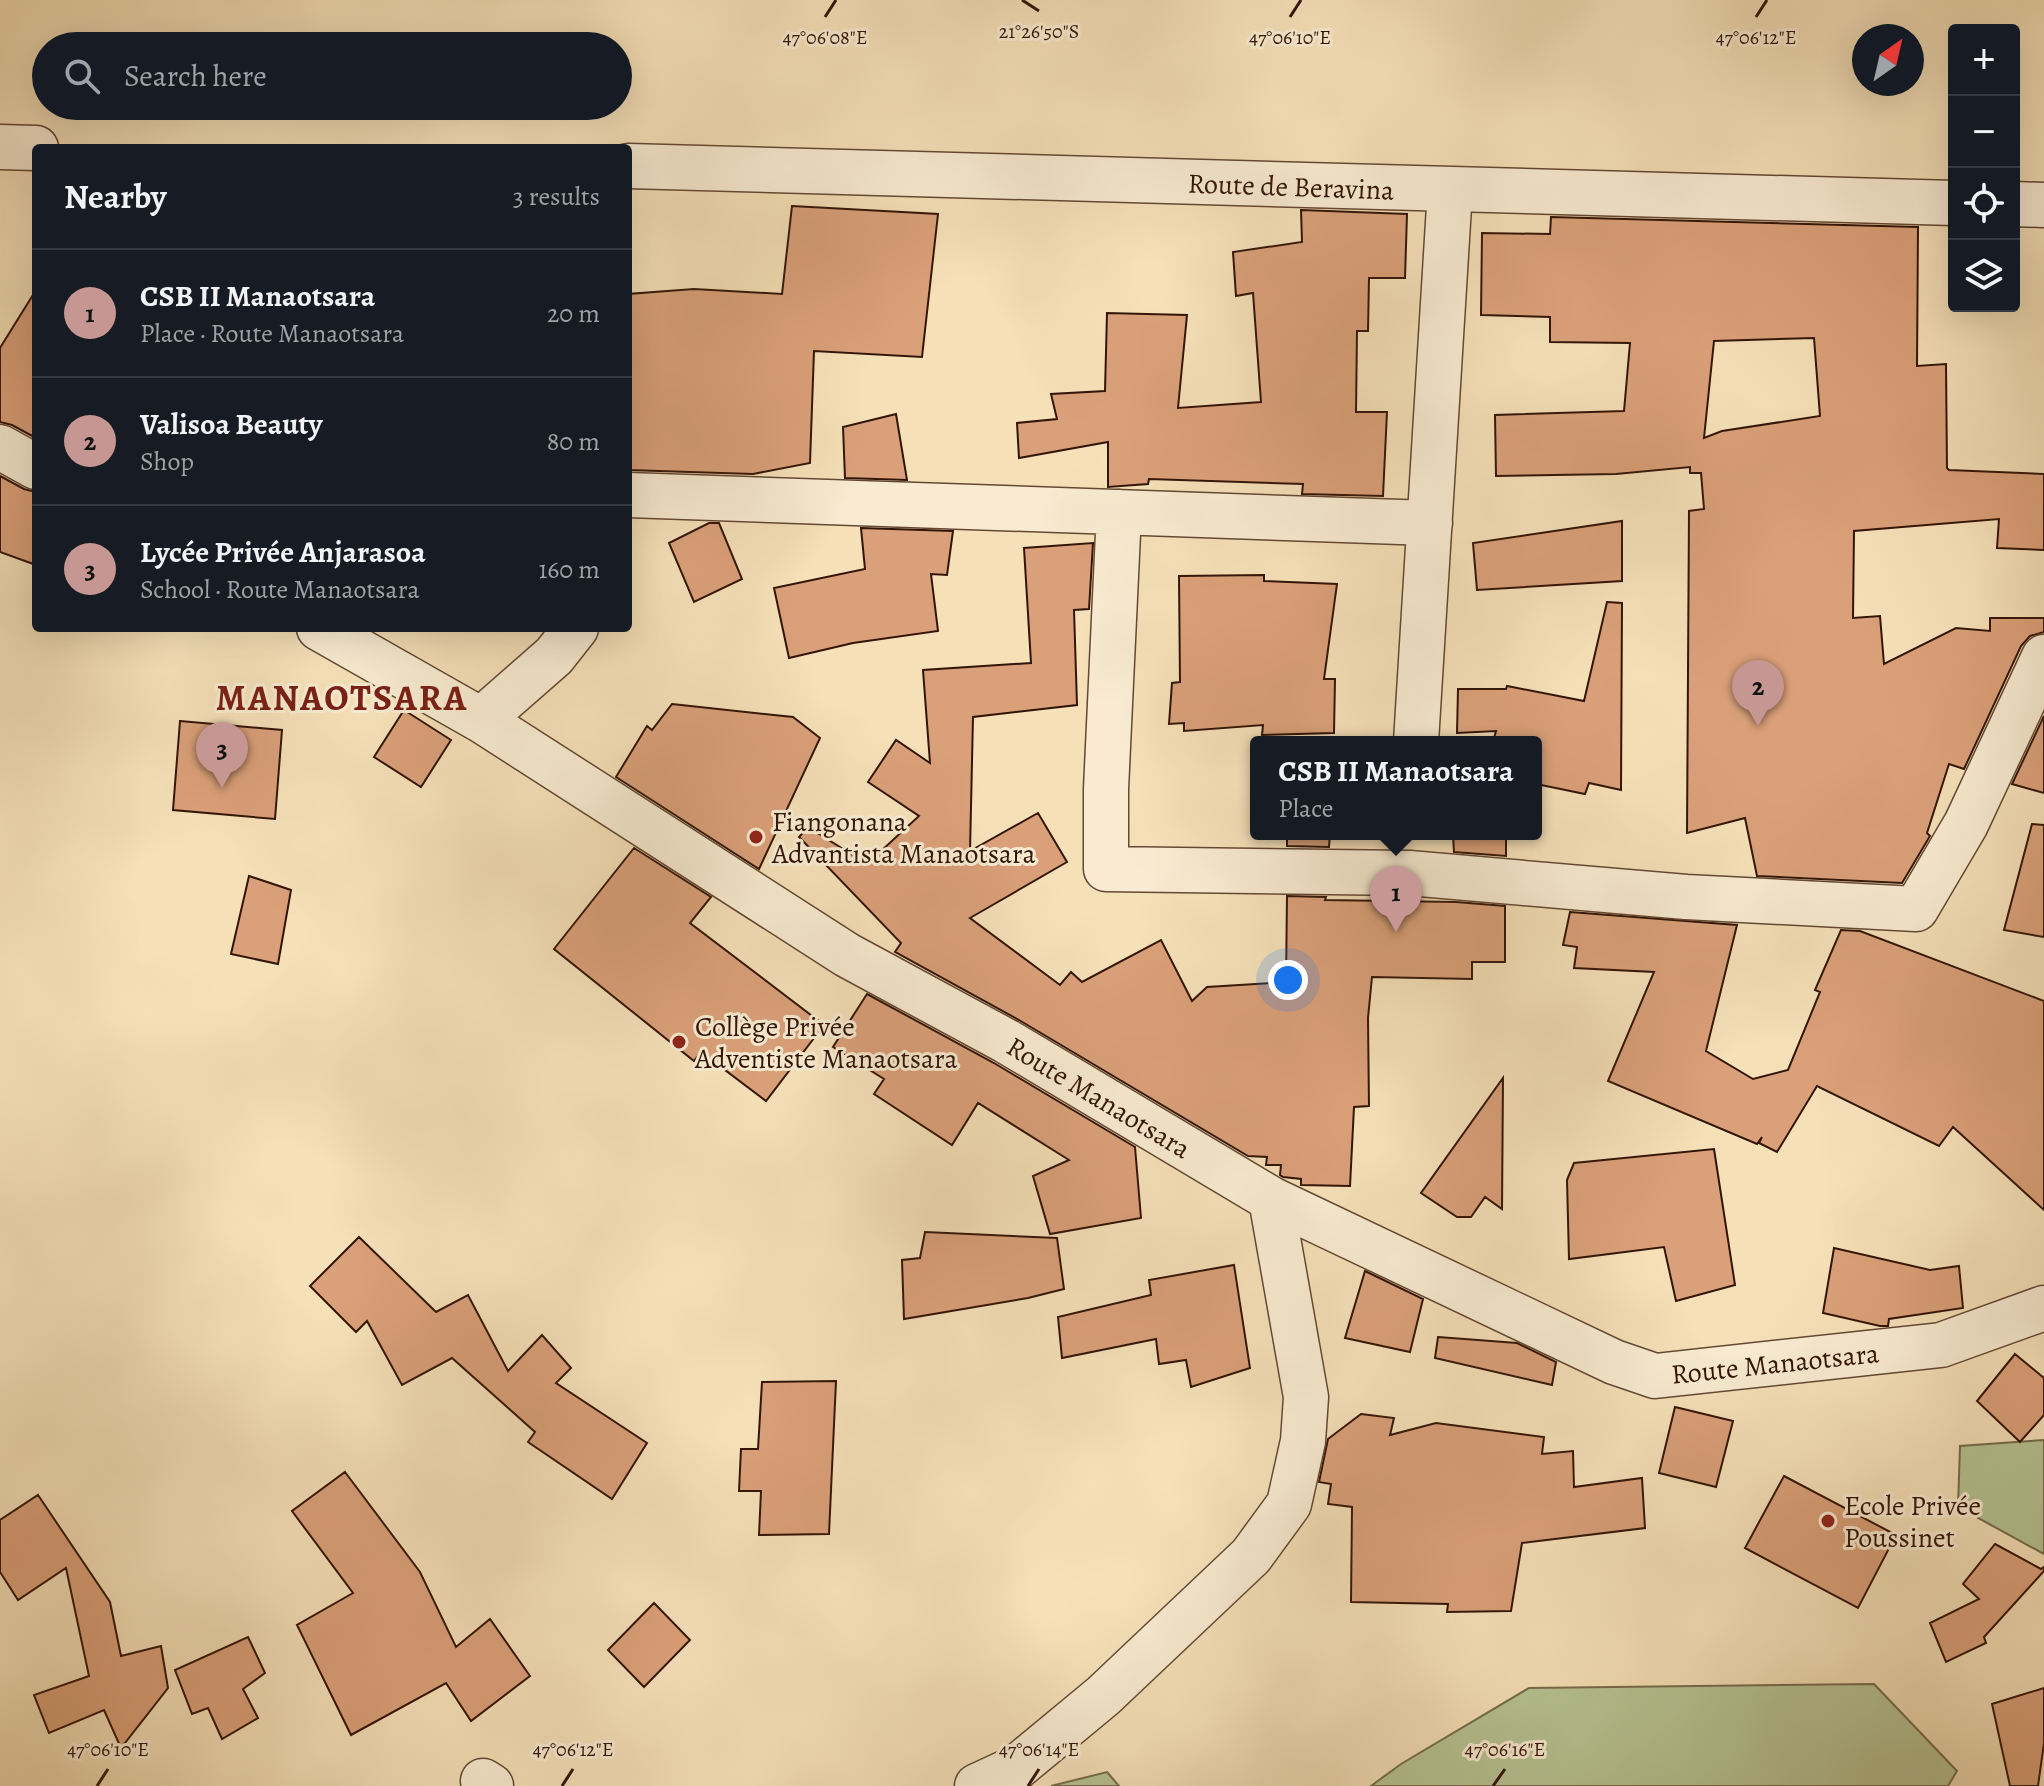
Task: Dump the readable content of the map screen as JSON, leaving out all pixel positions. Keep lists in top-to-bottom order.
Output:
{
  "streets": {
    "street": ["Route de Beravina", "Route Manaotsara"]
  },
  "districts": ["MANAOTSARA"],
  "places": ["Fiangonana Advantista Manaotsara", "Collège Privée Adventiste Manaotsara", "Ecole Privée Poussinet"],
  "north": "top right",
  "page": {
    "map_buttons": ["+", "−"],
    "search": "Search here",
    "heading": ["Nearby", "3 results"],
    "list": [
      {
        "mark": "1",
        "name": "CSB II Manaotsara",
        "note": "Place · Route Manaotsara",
        "value": "20 m"
      },
      {
        "mark": "2",
        "name": "Valisoa Beauty",
        "note": "Shop",
        "value": "80 m"
      },
      {
        "mark": "3",
        "name": "Lycée Privée Anjarasoa",
        "note": "School · Route Manaotsara",
        "value": "160 m"
      }
    ],
    "pins": ["2", "3", "1"],
    "popup": ["CSB II Manaotsara", "Place"]
  },
  "coordinates": [
    "21°26'50\"S",
    "47°06'08\"E",
    "47°06'10\"E",
    "47°06'12\"E",
    "47°06'14\"E",
    "47°06'16\"E"
  ]
}
